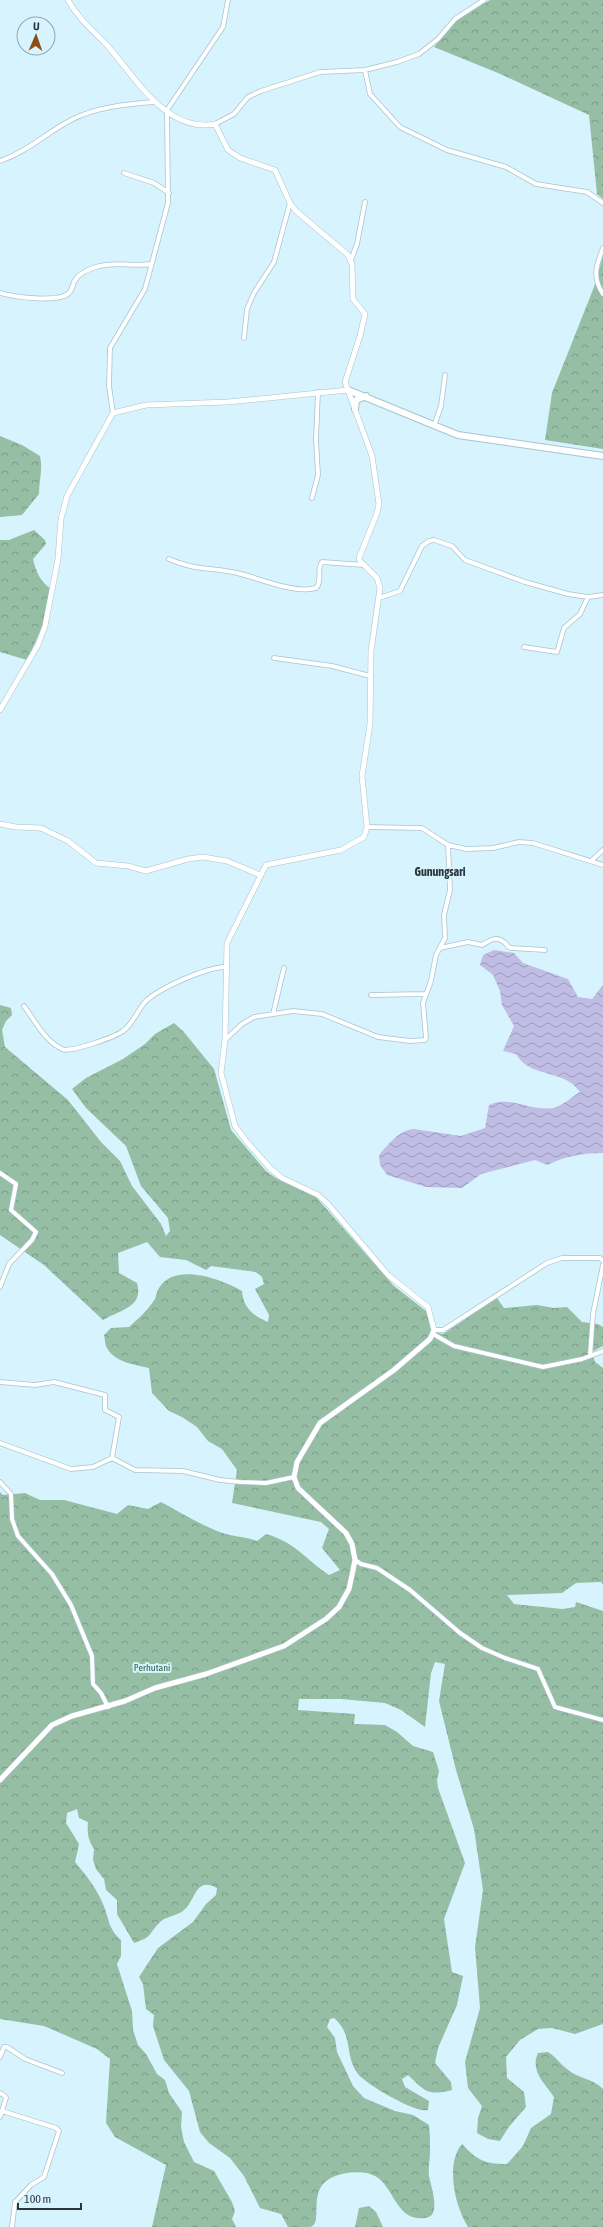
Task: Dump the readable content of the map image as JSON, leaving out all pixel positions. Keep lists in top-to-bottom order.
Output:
{
  "districts": ["Gunungsari"],
  "parks": ["Perhutani"],
  "scale_bar": "100 m",
  "north": "top"
}
